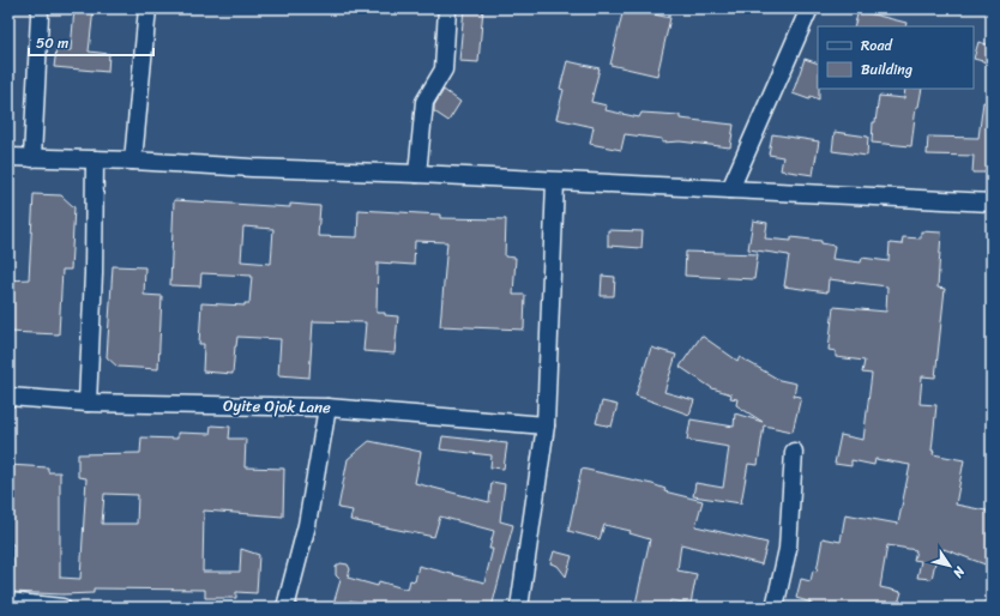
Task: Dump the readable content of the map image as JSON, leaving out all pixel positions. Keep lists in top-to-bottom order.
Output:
{
  "streets": {
    "street": ["Oyite Ojok Lane"]
  },
  "legend": ["Road", "Building"],
  "scale_bar": "50 m",
  "north": "bottom right"
}
